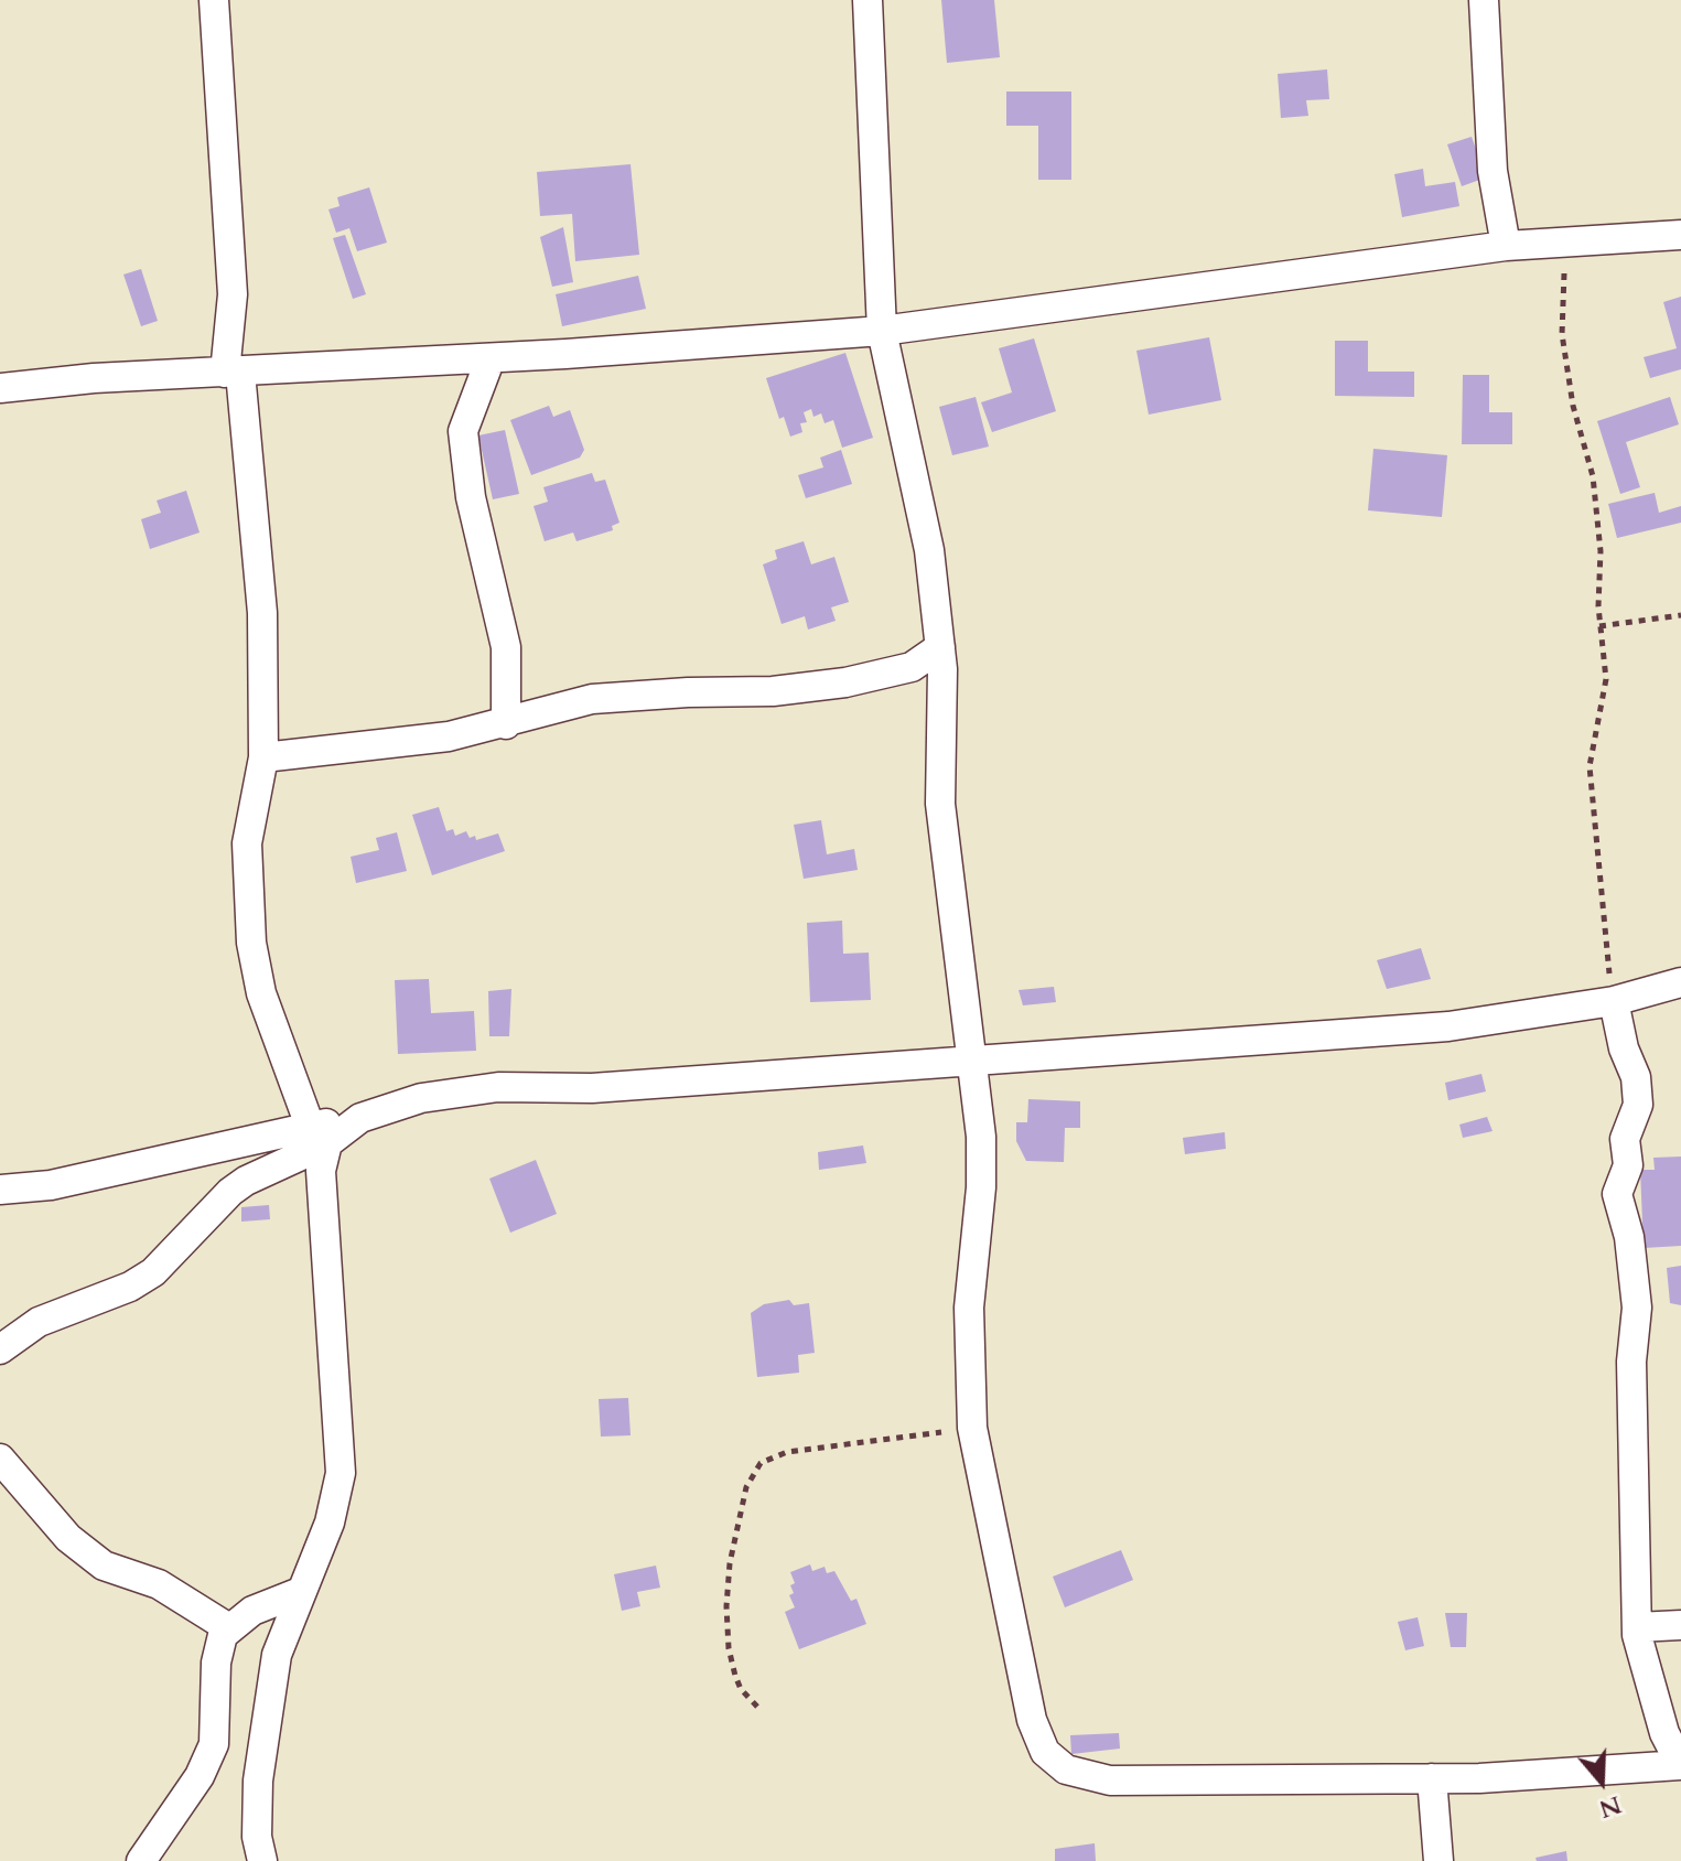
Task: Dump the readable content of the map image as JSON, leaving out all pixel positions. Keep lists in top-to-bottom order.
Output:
{
  "north": "bottom"
}
